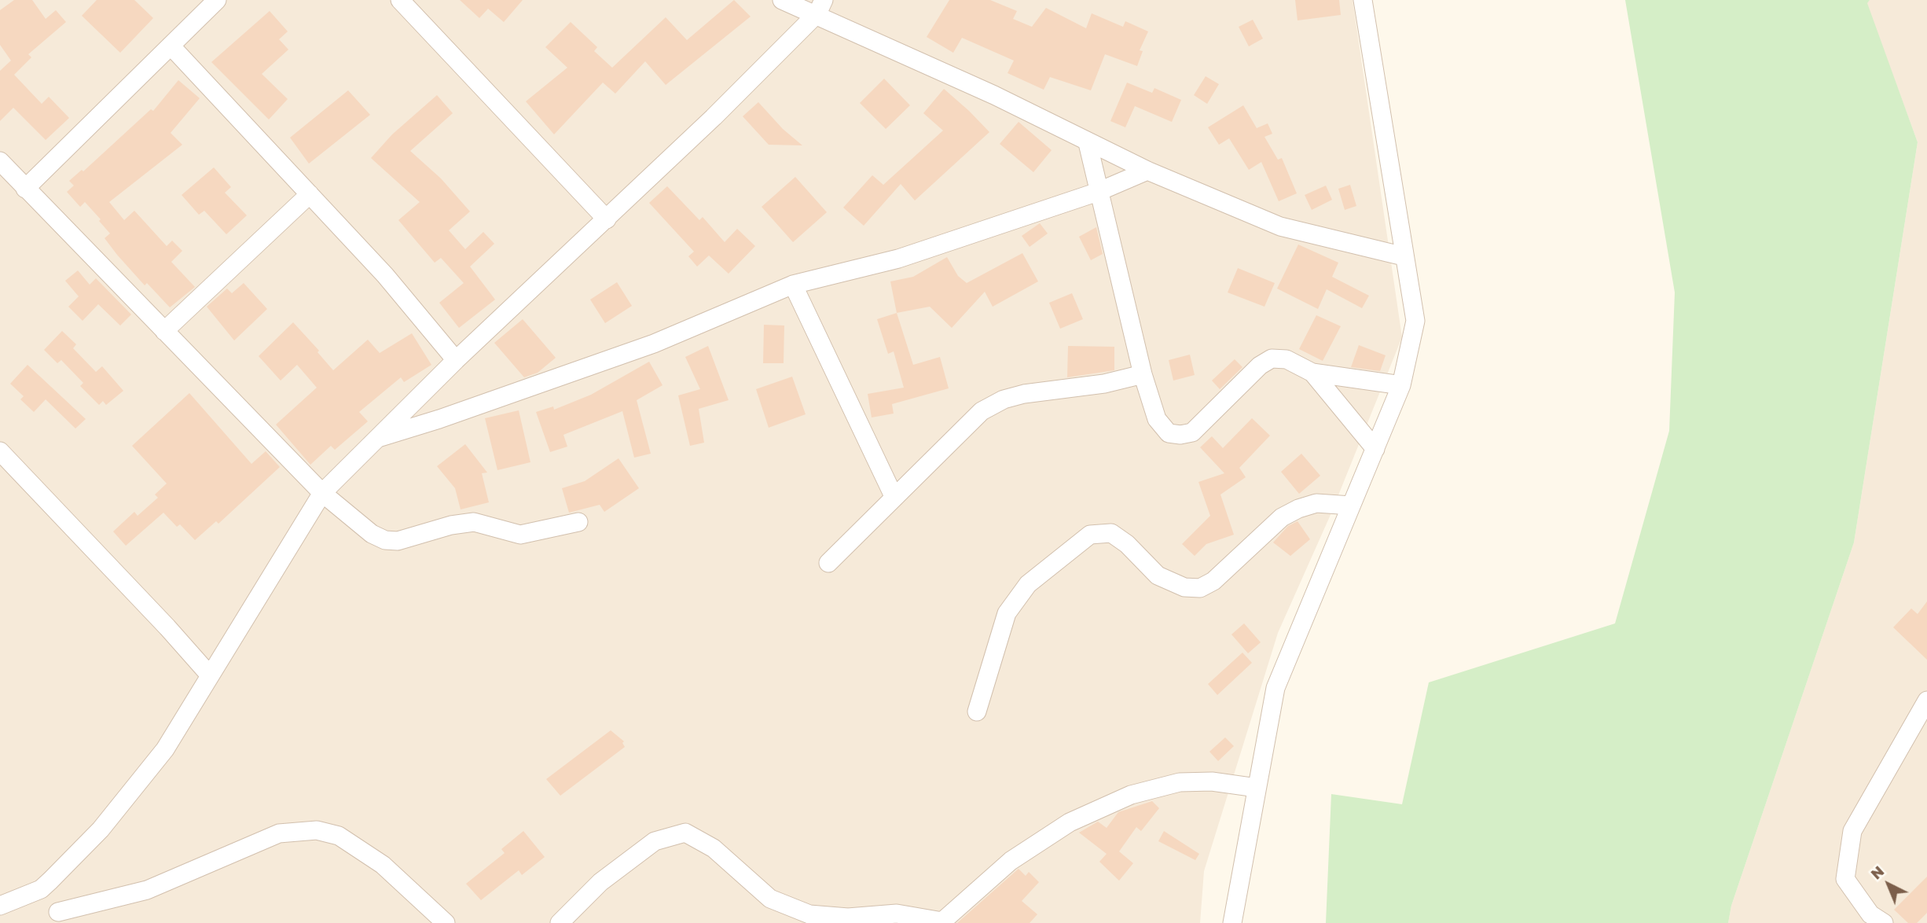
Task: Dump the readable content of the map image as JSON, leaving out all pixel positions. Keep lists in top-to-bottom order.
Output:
{
  "north": "top left"
}
